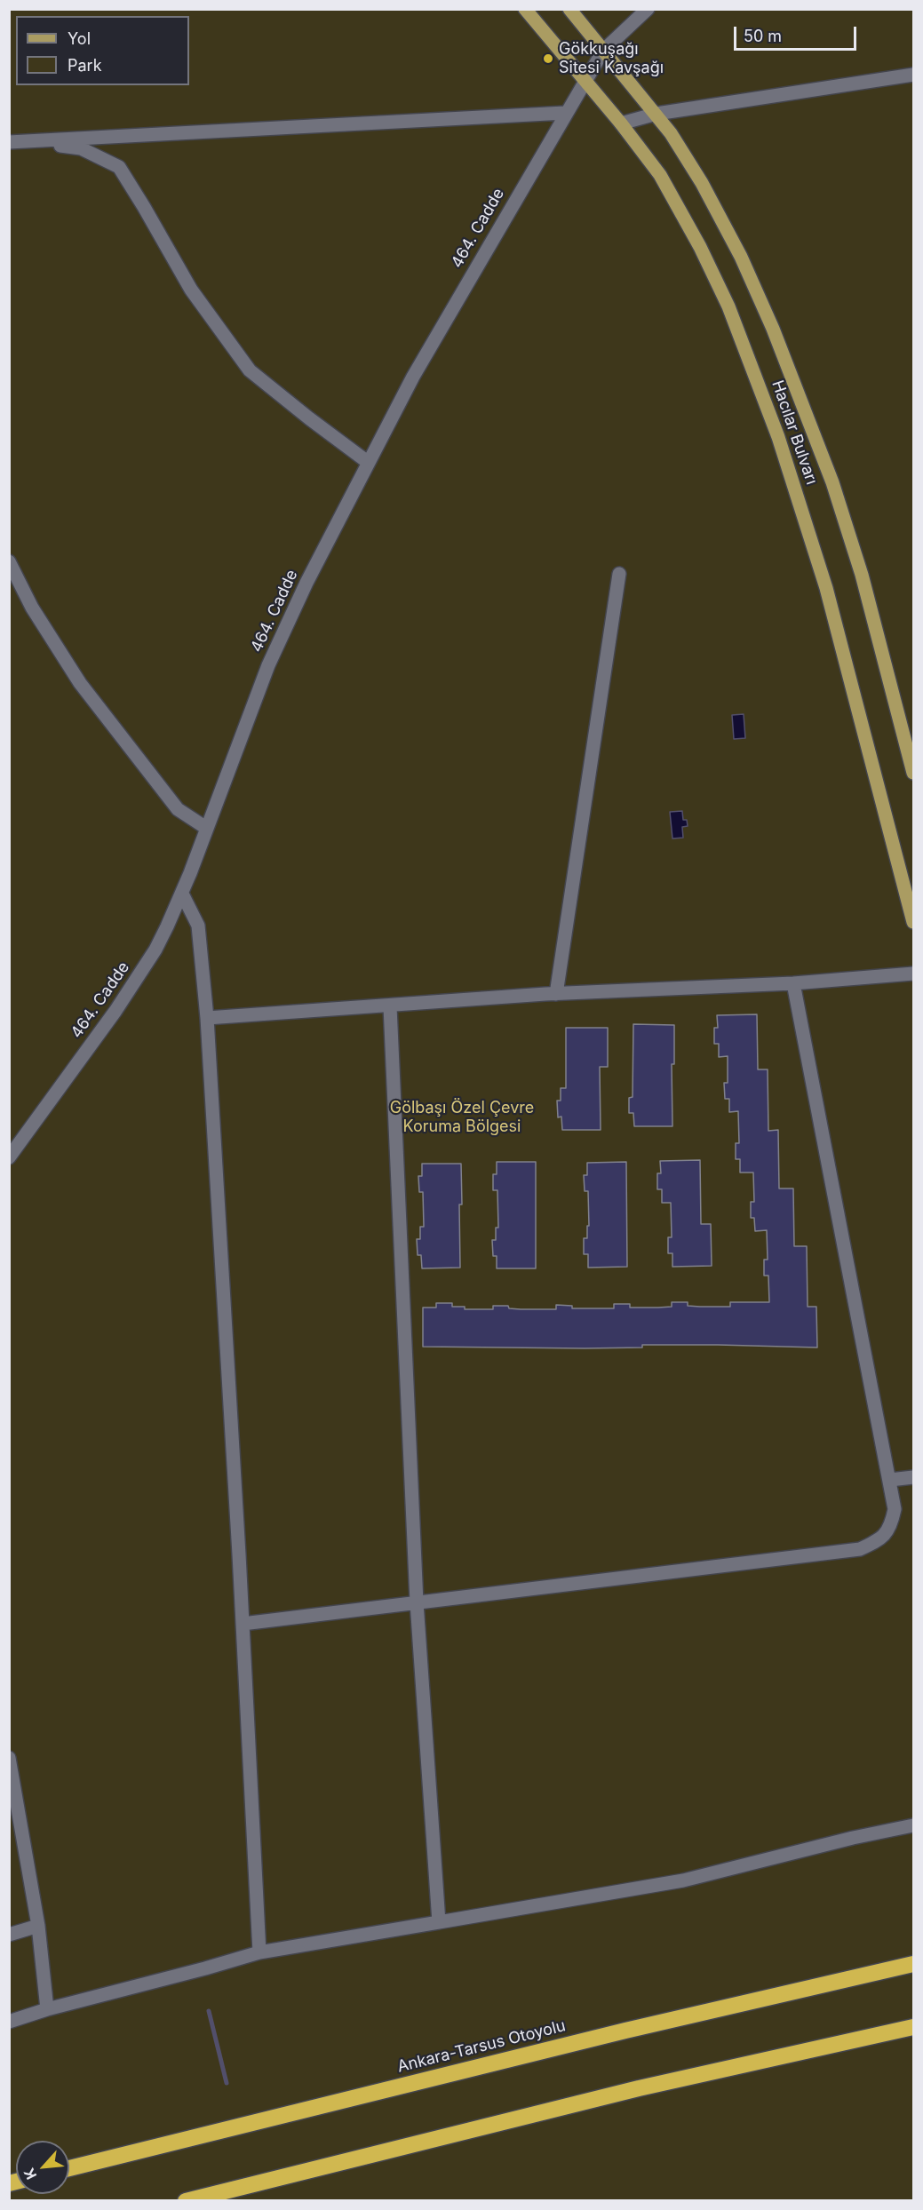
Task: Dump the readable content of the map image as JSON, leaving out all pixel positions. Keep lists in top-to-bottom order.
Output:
{
  "streets": {
    "highway": ["Ankara-Tarsus Otoyolu"],
    "main road": ["Hacılar Bulvarı"],
    "street": ["464. Cadde"]
  },
  "crossings": [
    ["464. Cadde", "Hacılar Bulvarı"]
  ],
  "parks": ["Gölbaşı Özel Çevre Koruma Bölgesi"],
  "places": ["Gökkuşağı Sitesi Kavşağı"],
  "legend": ["Yol", "Park"],
  "scale_bar": "50 m",
  "north": "bottom left"
}
